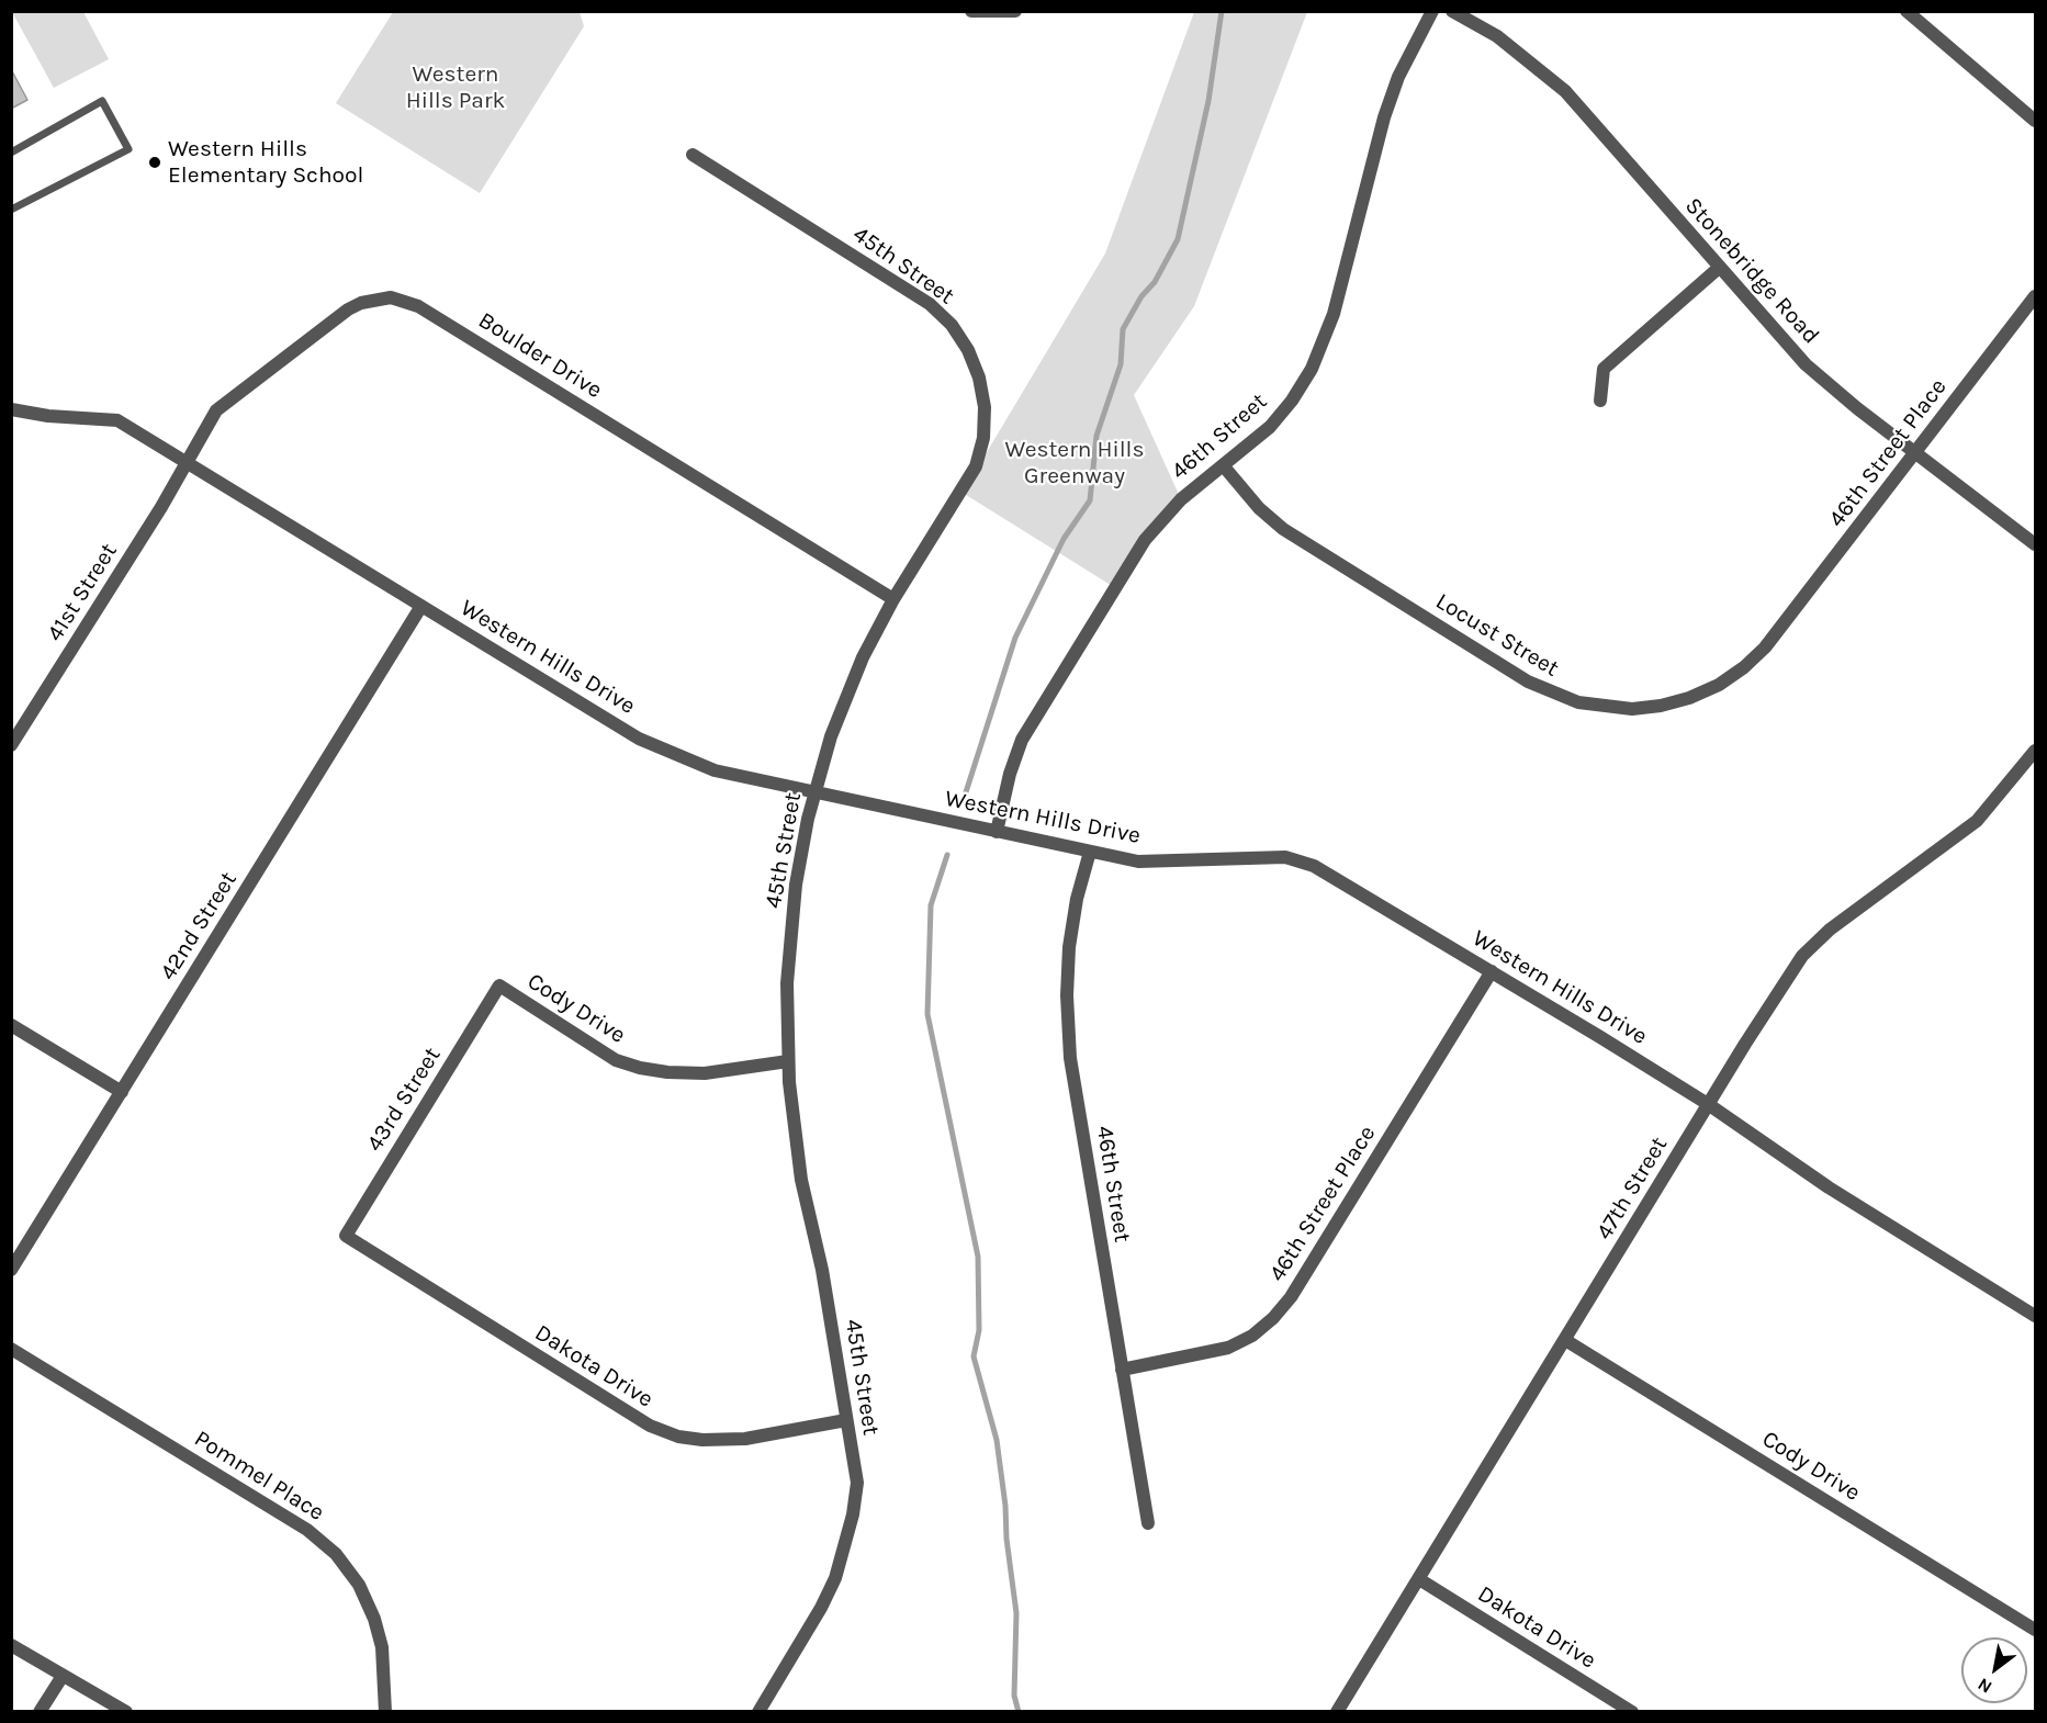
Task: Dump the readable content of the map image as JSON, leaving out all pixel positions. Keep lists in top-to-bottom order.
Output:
{
  "streets": {
    "street": [
      "45th Street",
      "Stonebridge Road",
      "Boulder Drive",
      "46th Street",
      "46th Street Place",
      "41st Street",
      "Locust Street",
      "Western Hills Drive",
      "42nd Street",
      "Cody Drive",
      "43rd Street",
      "47th Street",
      "Dakota Drive",
      "Pommel Place"
    ]
  },
  "crossings": [
    ["45th Street", "Boulder Drive"],
    ["45th Street", "Western Hills Drive"],
    ["45th Street", "Cody Drive"],
    ["45th Street", "Dakota Drive"],
    ["Stonebridge Road", "46th Street Place"],
    ["Boulder Drive", "41st Street"],
    ["Boulder Drive", "Western Hills Drive"],
    ["46th Street", "46th Street Place"],
    ["46th Street", "Locust Street"],
    ["46th Street", "Western Hills Drive"],
    ["46th Street Place", "Locust Street"],
    ["46th Street Place", "Western Hills Drive"],
    ["41st Street", "Western Hills Drive"],
    ["Western Hills Drive", "42nd Street"],
    ["Western Hills Drive", "47th Street"],
    ["Cody Drive", "43rd Street"],
    ["Cody Drive", "47th Street"],
    ["43rd Street", "Dakota Drive"],
    ["47th Street", "Dakota Drive"]
  ],
  "parks": ["Western Hills Park", "Western Hills Greenway"],
  "places": ["Western Hills Elementary School"],
  "north": "bottom left"
}
